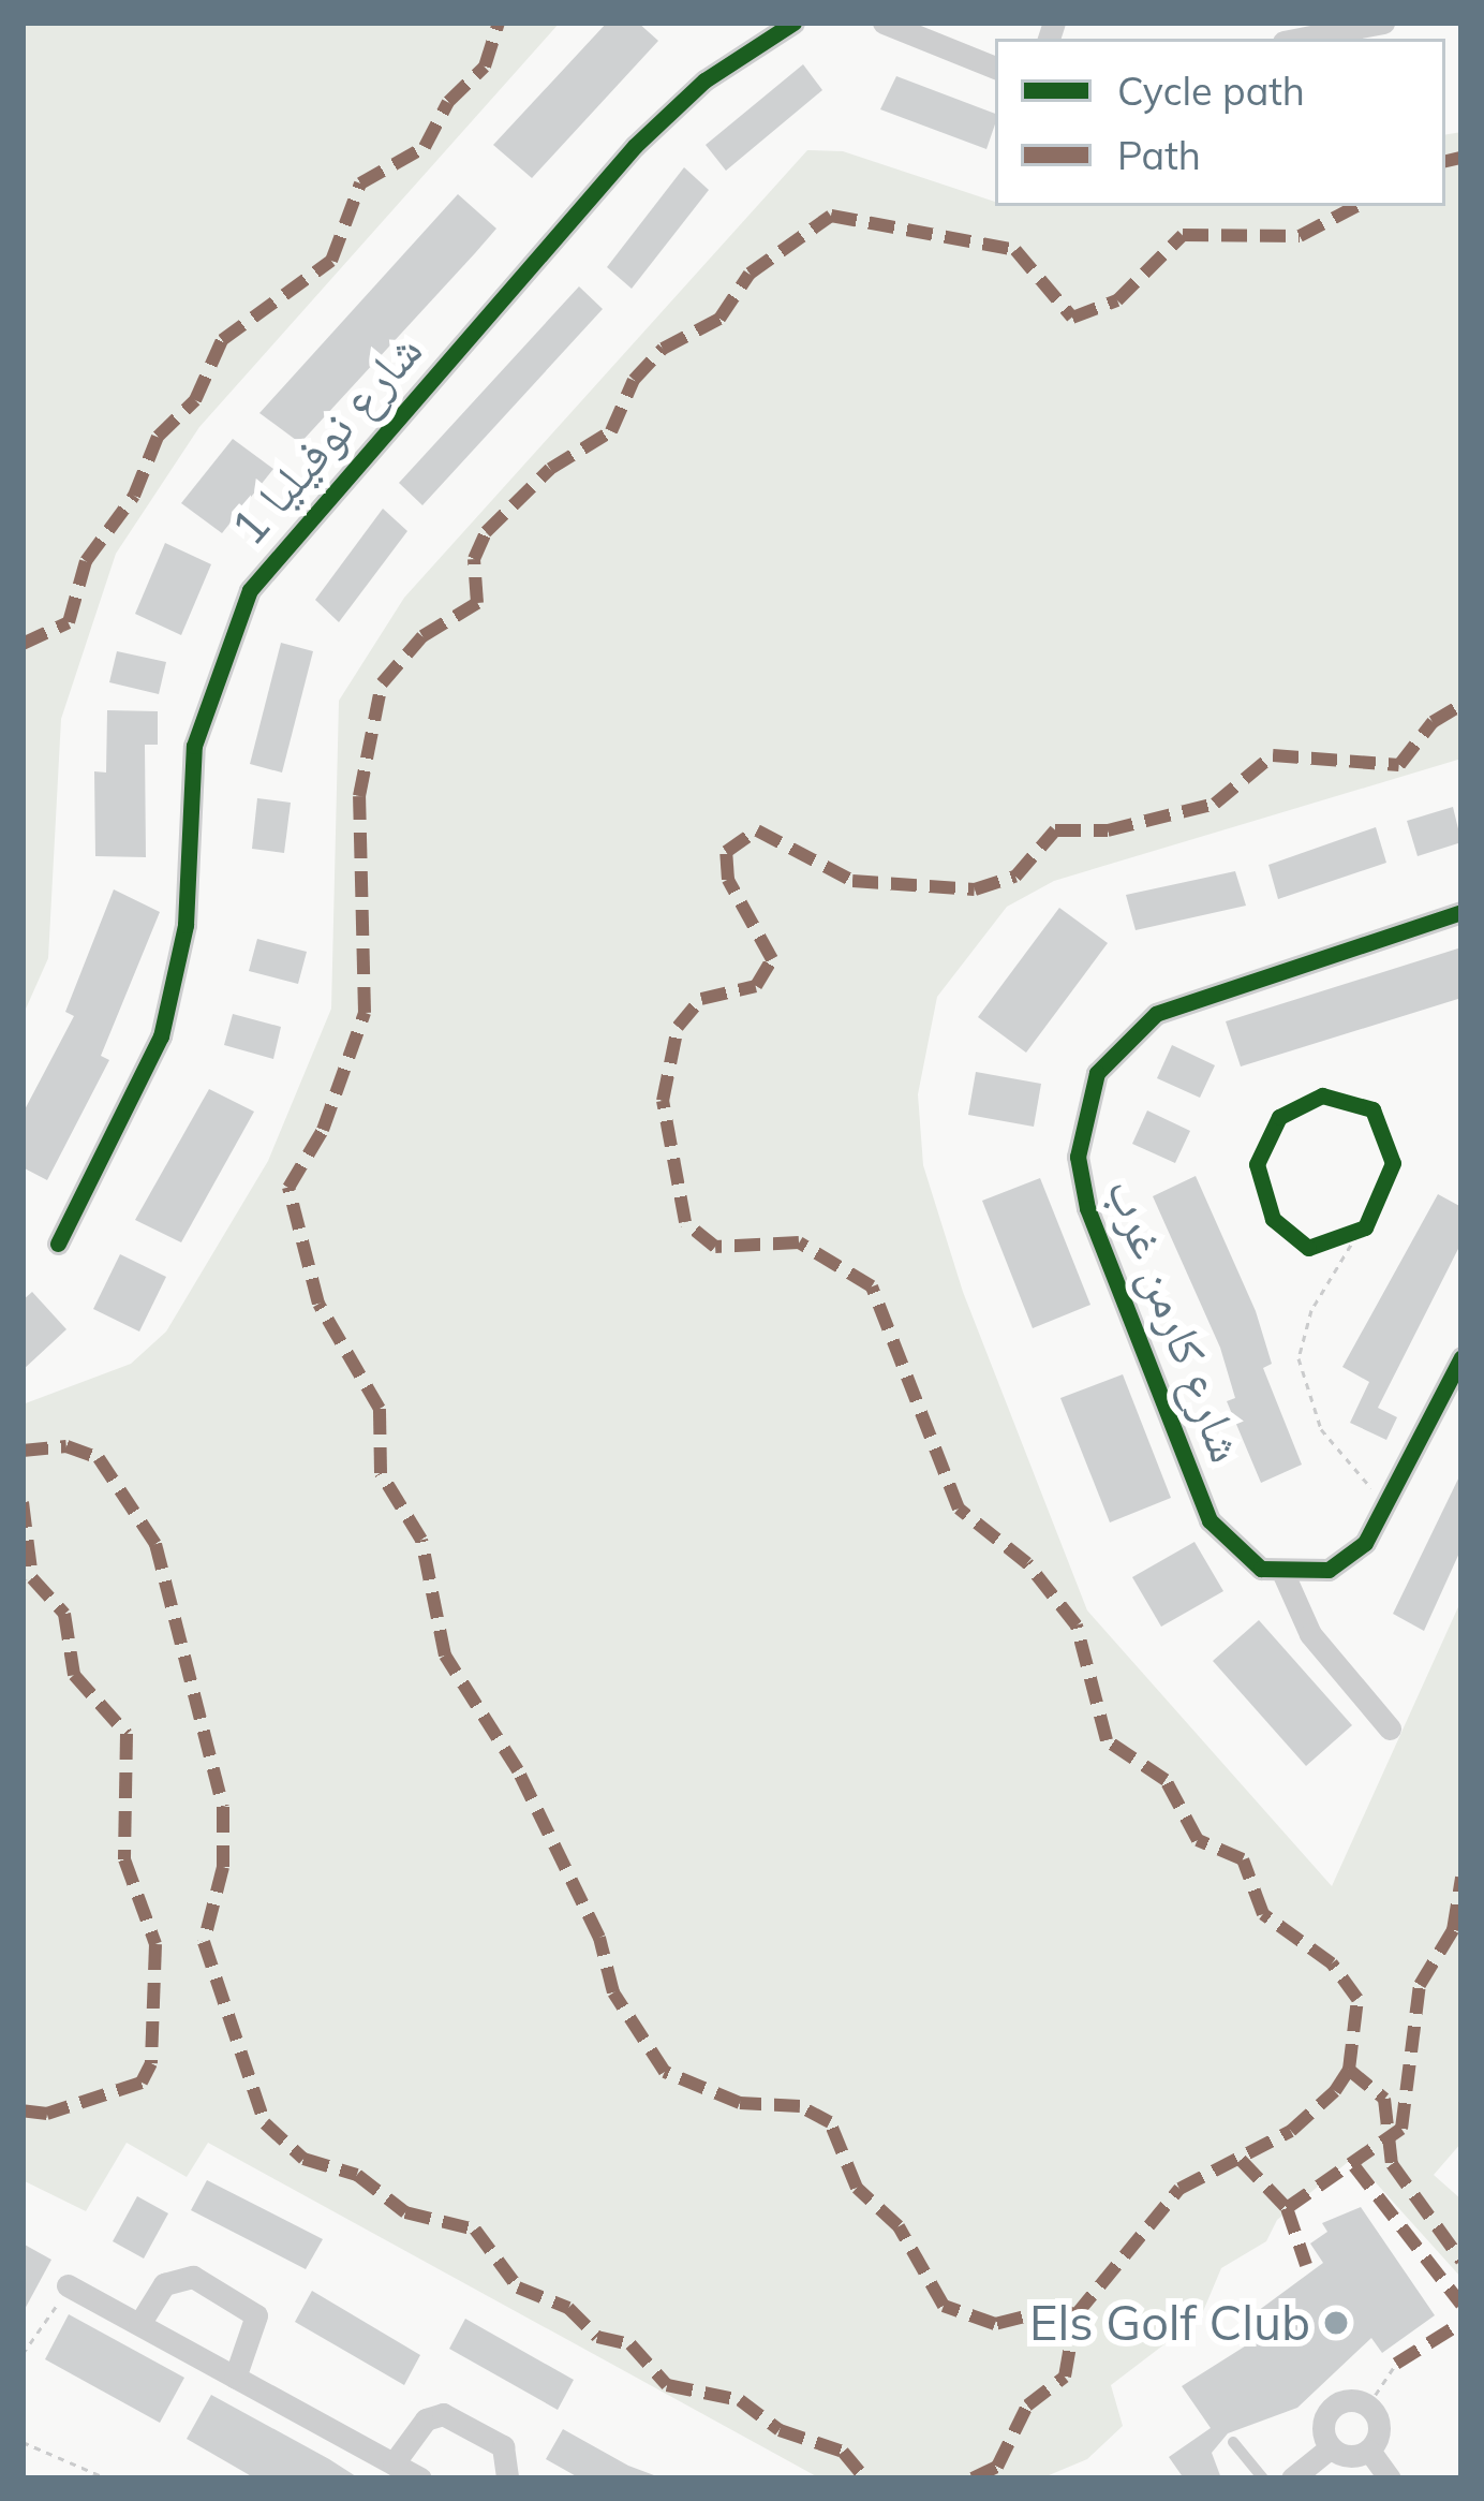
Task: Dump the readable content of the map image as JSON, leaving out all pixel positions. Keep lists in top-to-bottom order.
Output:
{
  "streets": {
    "street": ["شارع نوفيليا 1", "شارع كارمن غرب"]
  },
  "places": ["Els Golf Club"],
  "legend": ["Cycle path", "Path"]
}
